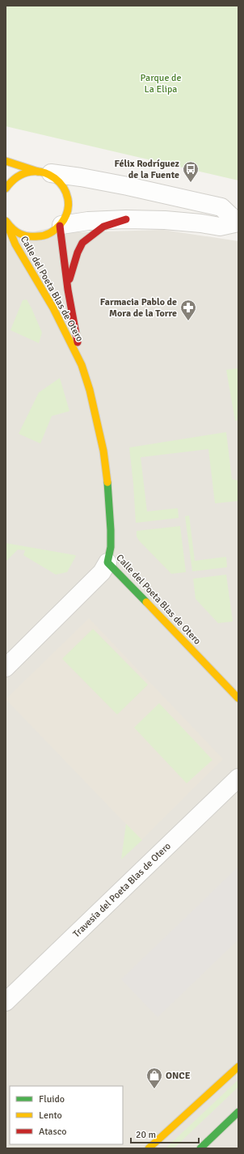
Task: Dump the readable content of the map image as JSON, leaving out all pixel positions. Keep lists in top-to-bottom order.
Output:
{
  "streets": {
    "street": ["Calle del Poeta Blas de Otero", "Travesía del Poeta Blas de Otero"]
  },
  "parks": ["Parque de La Elipa"],
  "places": {
    "bus stop": ["Félix Rodríguez de la Fuente"],
    "pharmacy": ["Farmacia Pablo de Mora de la Torre"],
    "shop": ["ONCE"]
  },
  "legend": ["Fluido", "Lento", "Atasco"],
  "scale_bar": "20 m"
}
